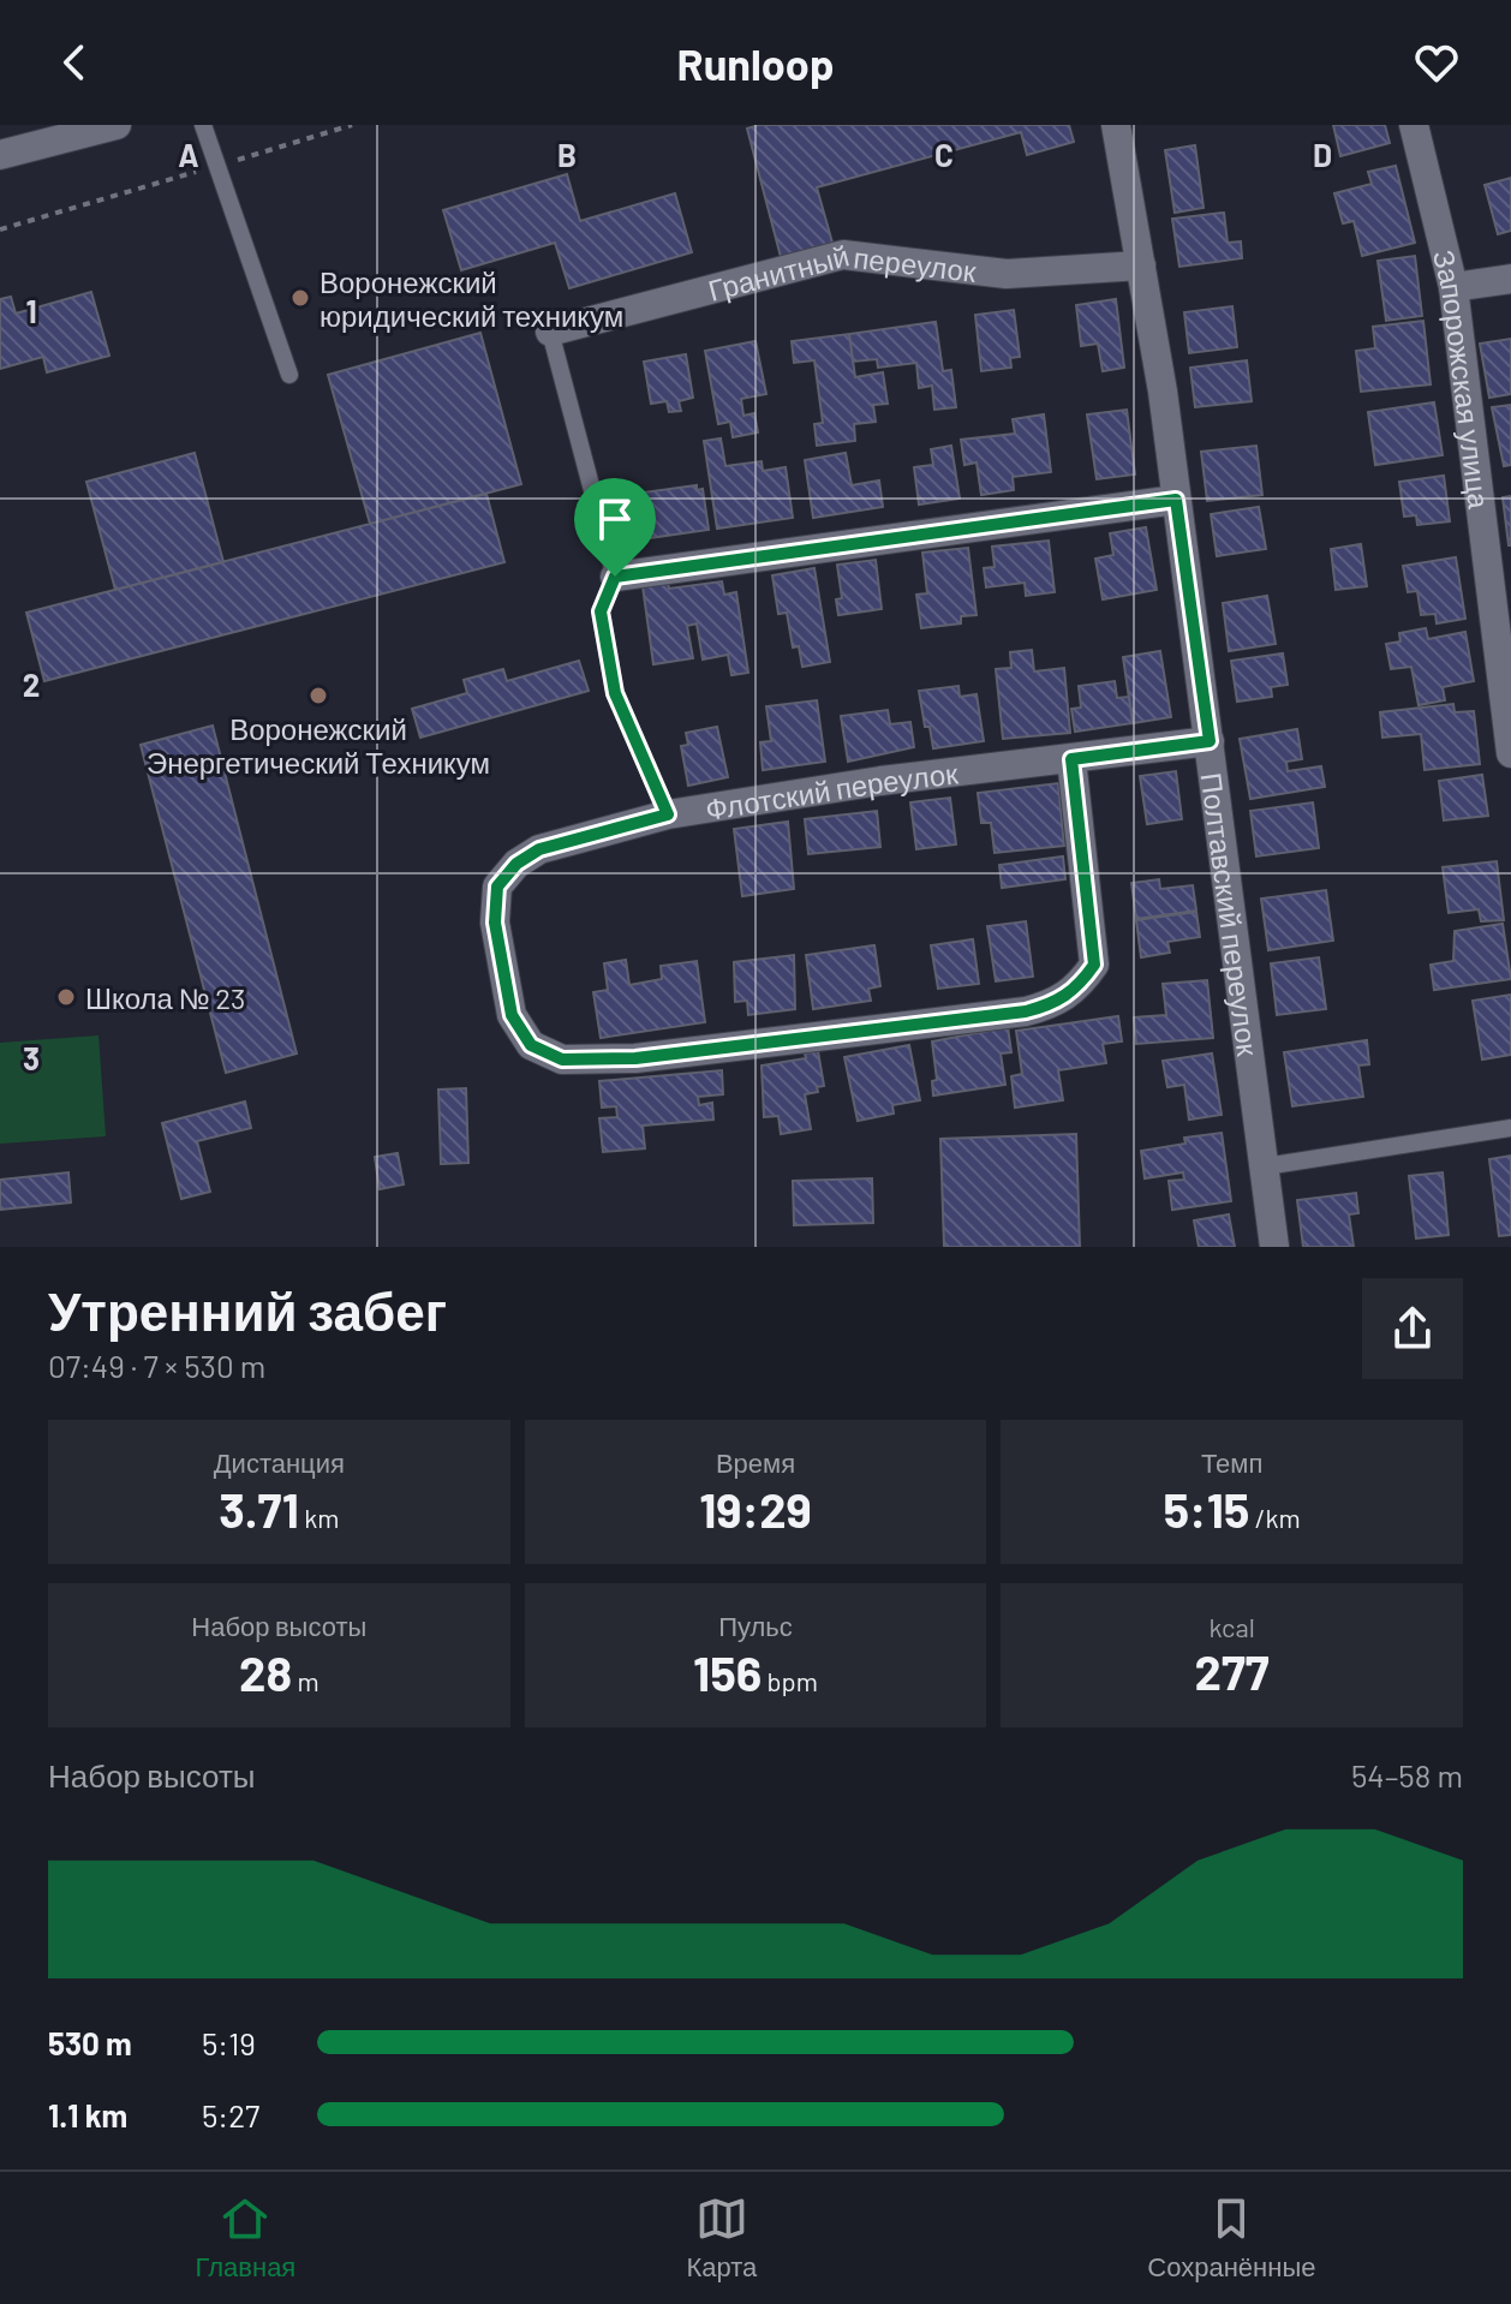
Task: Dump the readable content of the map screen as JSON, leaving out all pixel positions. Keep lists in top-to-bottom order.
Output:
{
  "streets": {
    "street": [
      "Гранитный переулок",
      "Запорожская улица",
      "Флотский переулок",
      "Полтавский переулок"
    ]
  },
  "crossings": [
    ["Гранитный переулок", "Полтавский переулок"],
    ["Флотский переулок", "Полтавский переулок"]
  ],
  "places": ["Воронежский юридический техникум", "Воронежский Энергетический Техникум", "Школа № 23"],
  "page": {
    "header": "Runloop",
    "heading": ["Утренний забег", "07:49 · 7 × 530 m"],
    "stats": [
      ["Дистанция", "3.71 km"],
      ["Время", "19:29"],
      ["Темп", "5:15 /km"],
      ["Набор высоты", "28 m"],
      ["Пульс", "156 bpm"],
      ["kcal", "277"]
    ],
    "chart": ["Набор высоты", "54–58 m"],
    "list": [
      {
        "name": "530 m",
        "note": "5:19"
      },
      {
        "name": "1.1 km",
        "note": "5:27"
      }
    ],
    "tabs": ["Главная", "Карта", "Сохранённые"]
  },
  "grid": {
    "columns": [
      "A",
      "B",
      "C",
      "D"
    ],
    "rows": ["1", "2", "3"]
  }
}
